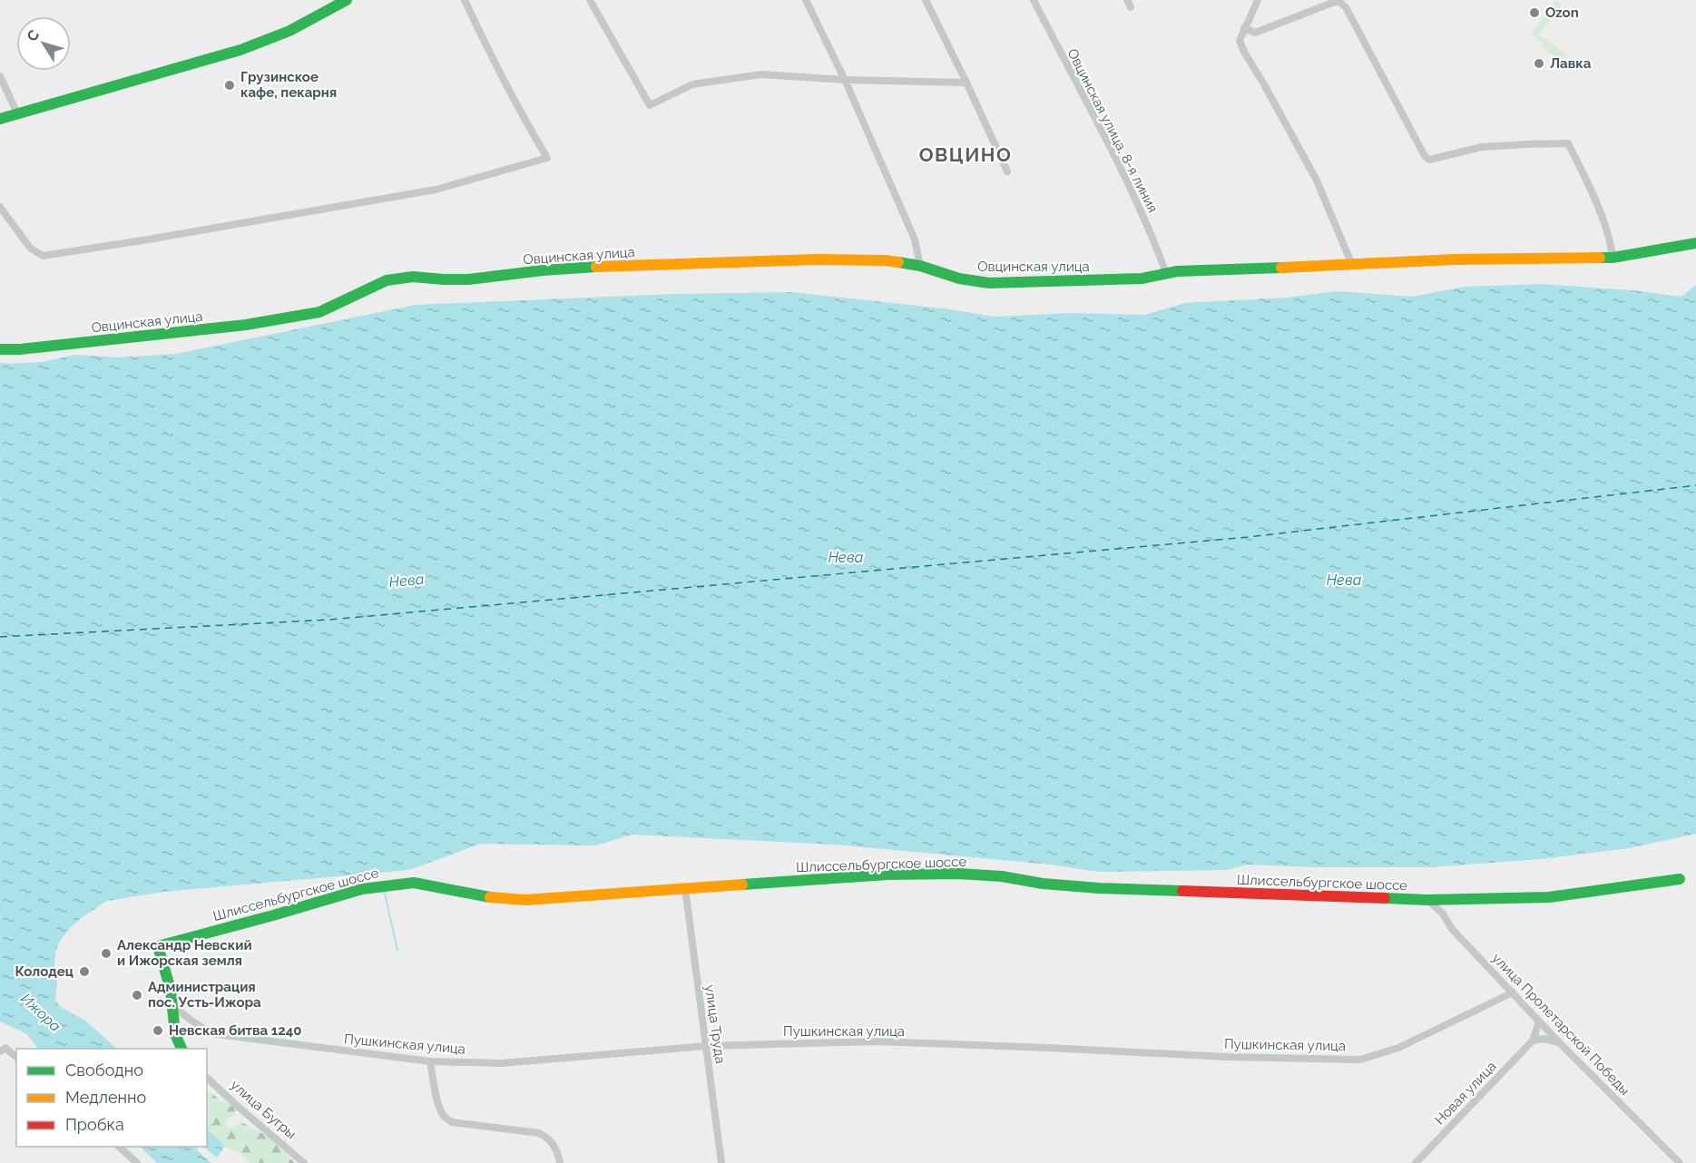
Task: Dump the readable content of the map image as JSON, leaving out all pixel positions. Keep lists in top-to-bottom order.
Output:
{
  "streets": {
    "street": [
      "Овцинская улица, 8-я линия",
      "Овцинская улица",
      "Шлиссельбургское шоссе",
      "улица Труда",
      "улица Пролетарской Победы",
      "Пушкинская улица",
      "Новая улица",
      "улица Бугры"
    ]
  },
  "crossings": [
    ["Овцинская улица, 8-я линия", "Овцинская улица"],
    ["Шлиссельбургское шоссе", "улица Труда"],
    ["Шлиссельбургское шоссе", "улица Пролетарской Победы"],
    ["Шлиссельбургское шоссе", "Пушкинская улица"],
    ["улица Труда", "Пушкинская улица"],
    ["улица Пролетарской Победы", "Пушкинская улица"],
    ["улица Пролетарской Победы", "Новая улица"]
  ],
  "districts": ["ОВЦИНО"],
  "water": ["Нева", "Ижора"],
  "places": [
    "Ozon",
    "Лавка",
    "Грузинское кафе, пекарня",
    "Александр Невский и Ижорская земля",
    "Колодец",
    "Администрация пос. Усть-Ижора",
    "Невская битва 1240"
  ],
  "legend": ["Свободно", "Медленно", "Пробка"],
  "north": "top left"
}
